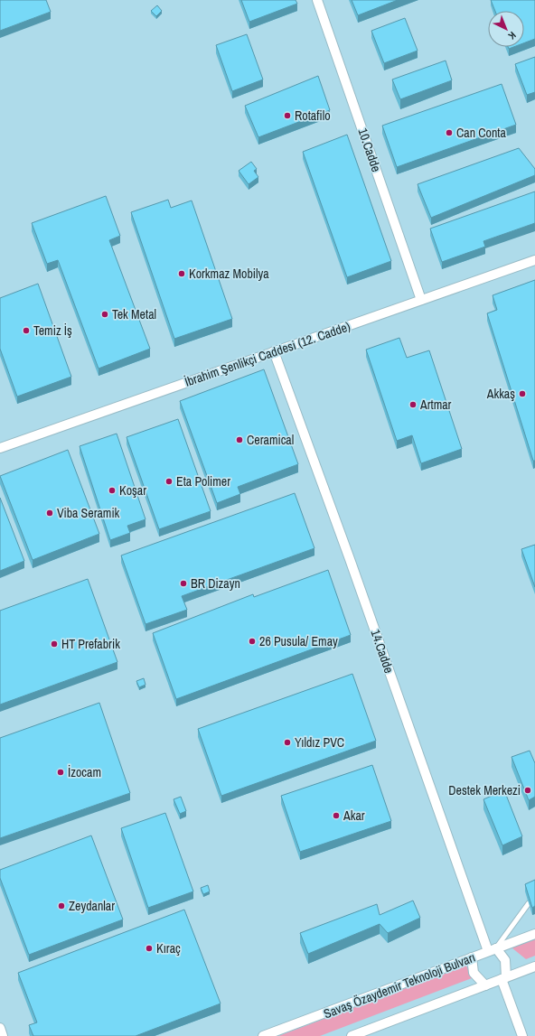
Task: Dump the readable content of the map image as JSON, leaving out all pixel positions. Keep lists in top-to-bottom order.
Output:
{
  "streets": {
    "street": [
      "10.Cadde",
      "İbrahim Şenlikçi Caddesi (12. Cadde)",
      "14.Cadde",
      "Savaş Özaydemir Teknoloji Bulvarı"
    ]
  },
  "crossings": [
    ["10.Cadde", "İbrahim Şenlikçi Caddesi (12. Cadde)"],
    ["İbrahim Şenlikçi Caddesi (12. Cadde)", "14.Cadde"],
    ["14.Cadde", "Savaş Özaydemir Teknoloji Bulvarı"]
  ],
  "places": [
    "Rotafilo",
    "Can Conta",
    "Korkmaz Mobilya",
    "Tek Metal",
    "Temiz İş",
    "Akkaş",
    "Artmar",
    "Ceramical",
    "Eta Polimer",
    "Koşar",
    "Viba Seramik",
    "BR Dizayn",
    "26 Pusula/ Emay",
    "HT Prefabrik",
    "Yıldız PVC",
    "İzocam",
    "Destek Merkezi",
    "Akar",
    "Zeydanlar",
    "Kıraç"
  ],
  "north": "bottom right"
}
